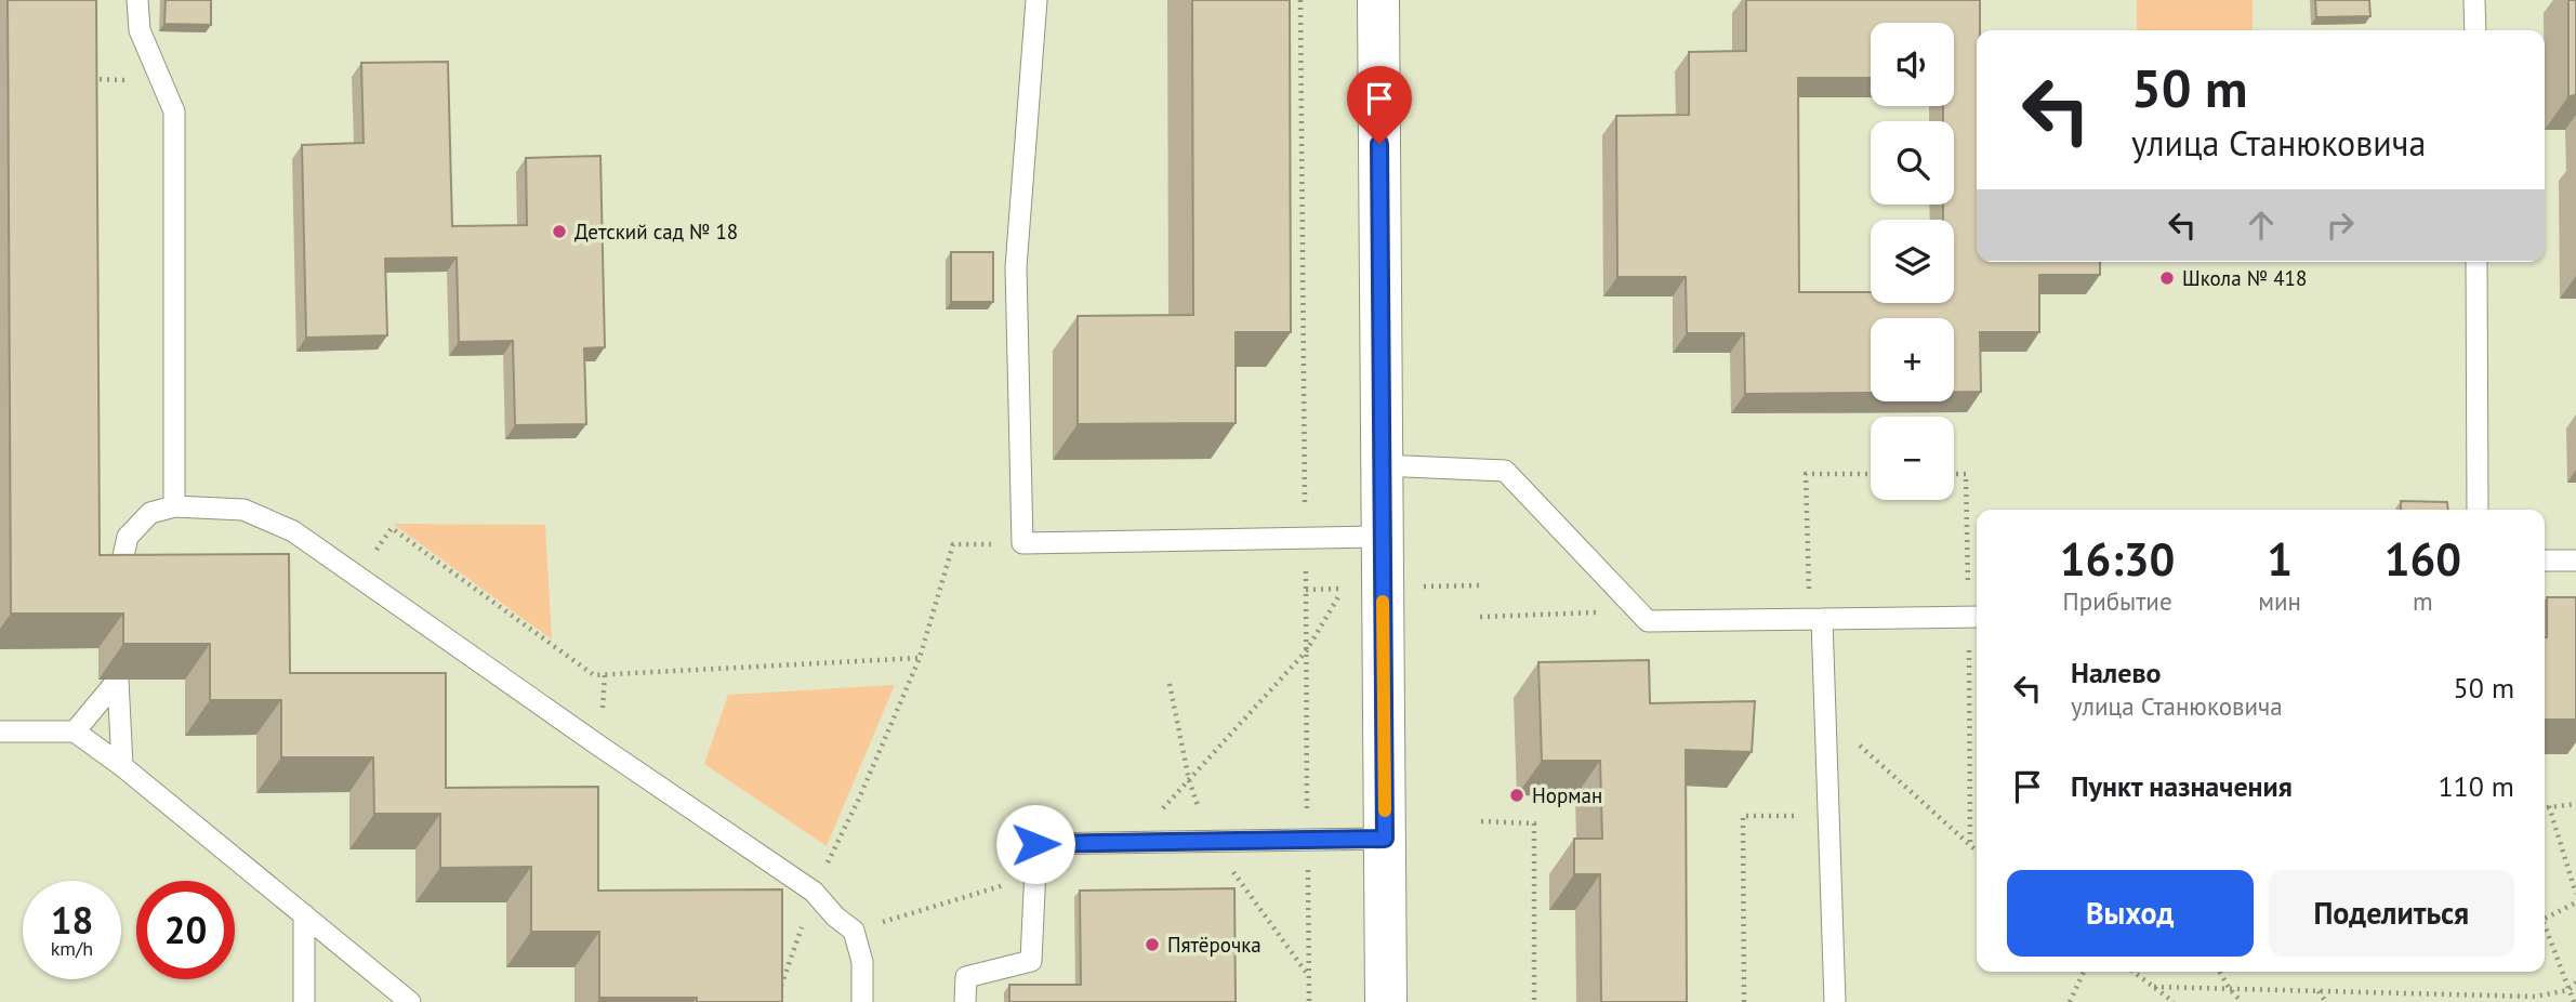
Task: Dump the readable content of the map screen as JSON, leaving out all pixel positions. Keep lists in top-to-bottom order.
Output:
{
  "places": [
    "Детский сад № 18",
    "Школа № 418",
    "Норман",
    "Пятёрочка"
  ],
  "page": {
    "map_buttons": ["+", "−"],
    "turn": ["50 m", "улица Станюковича"],
    "eta": [
      "16:30",
      "Прибытие",
      "1",
      "мин",
      "160",
      "m"
    ],
    "list": [
      {
        "name": "Налево",
        "note": "улица Станюковича",
        "value": "50 m"
      },
      {
        "name": "Пункт назначения",
        "value": "110 m"
      }
    ],
    "buttons": ["Выход", "Поделиться"],
    "speed": "18 km/h",
    "limit": "20"
  }
}
